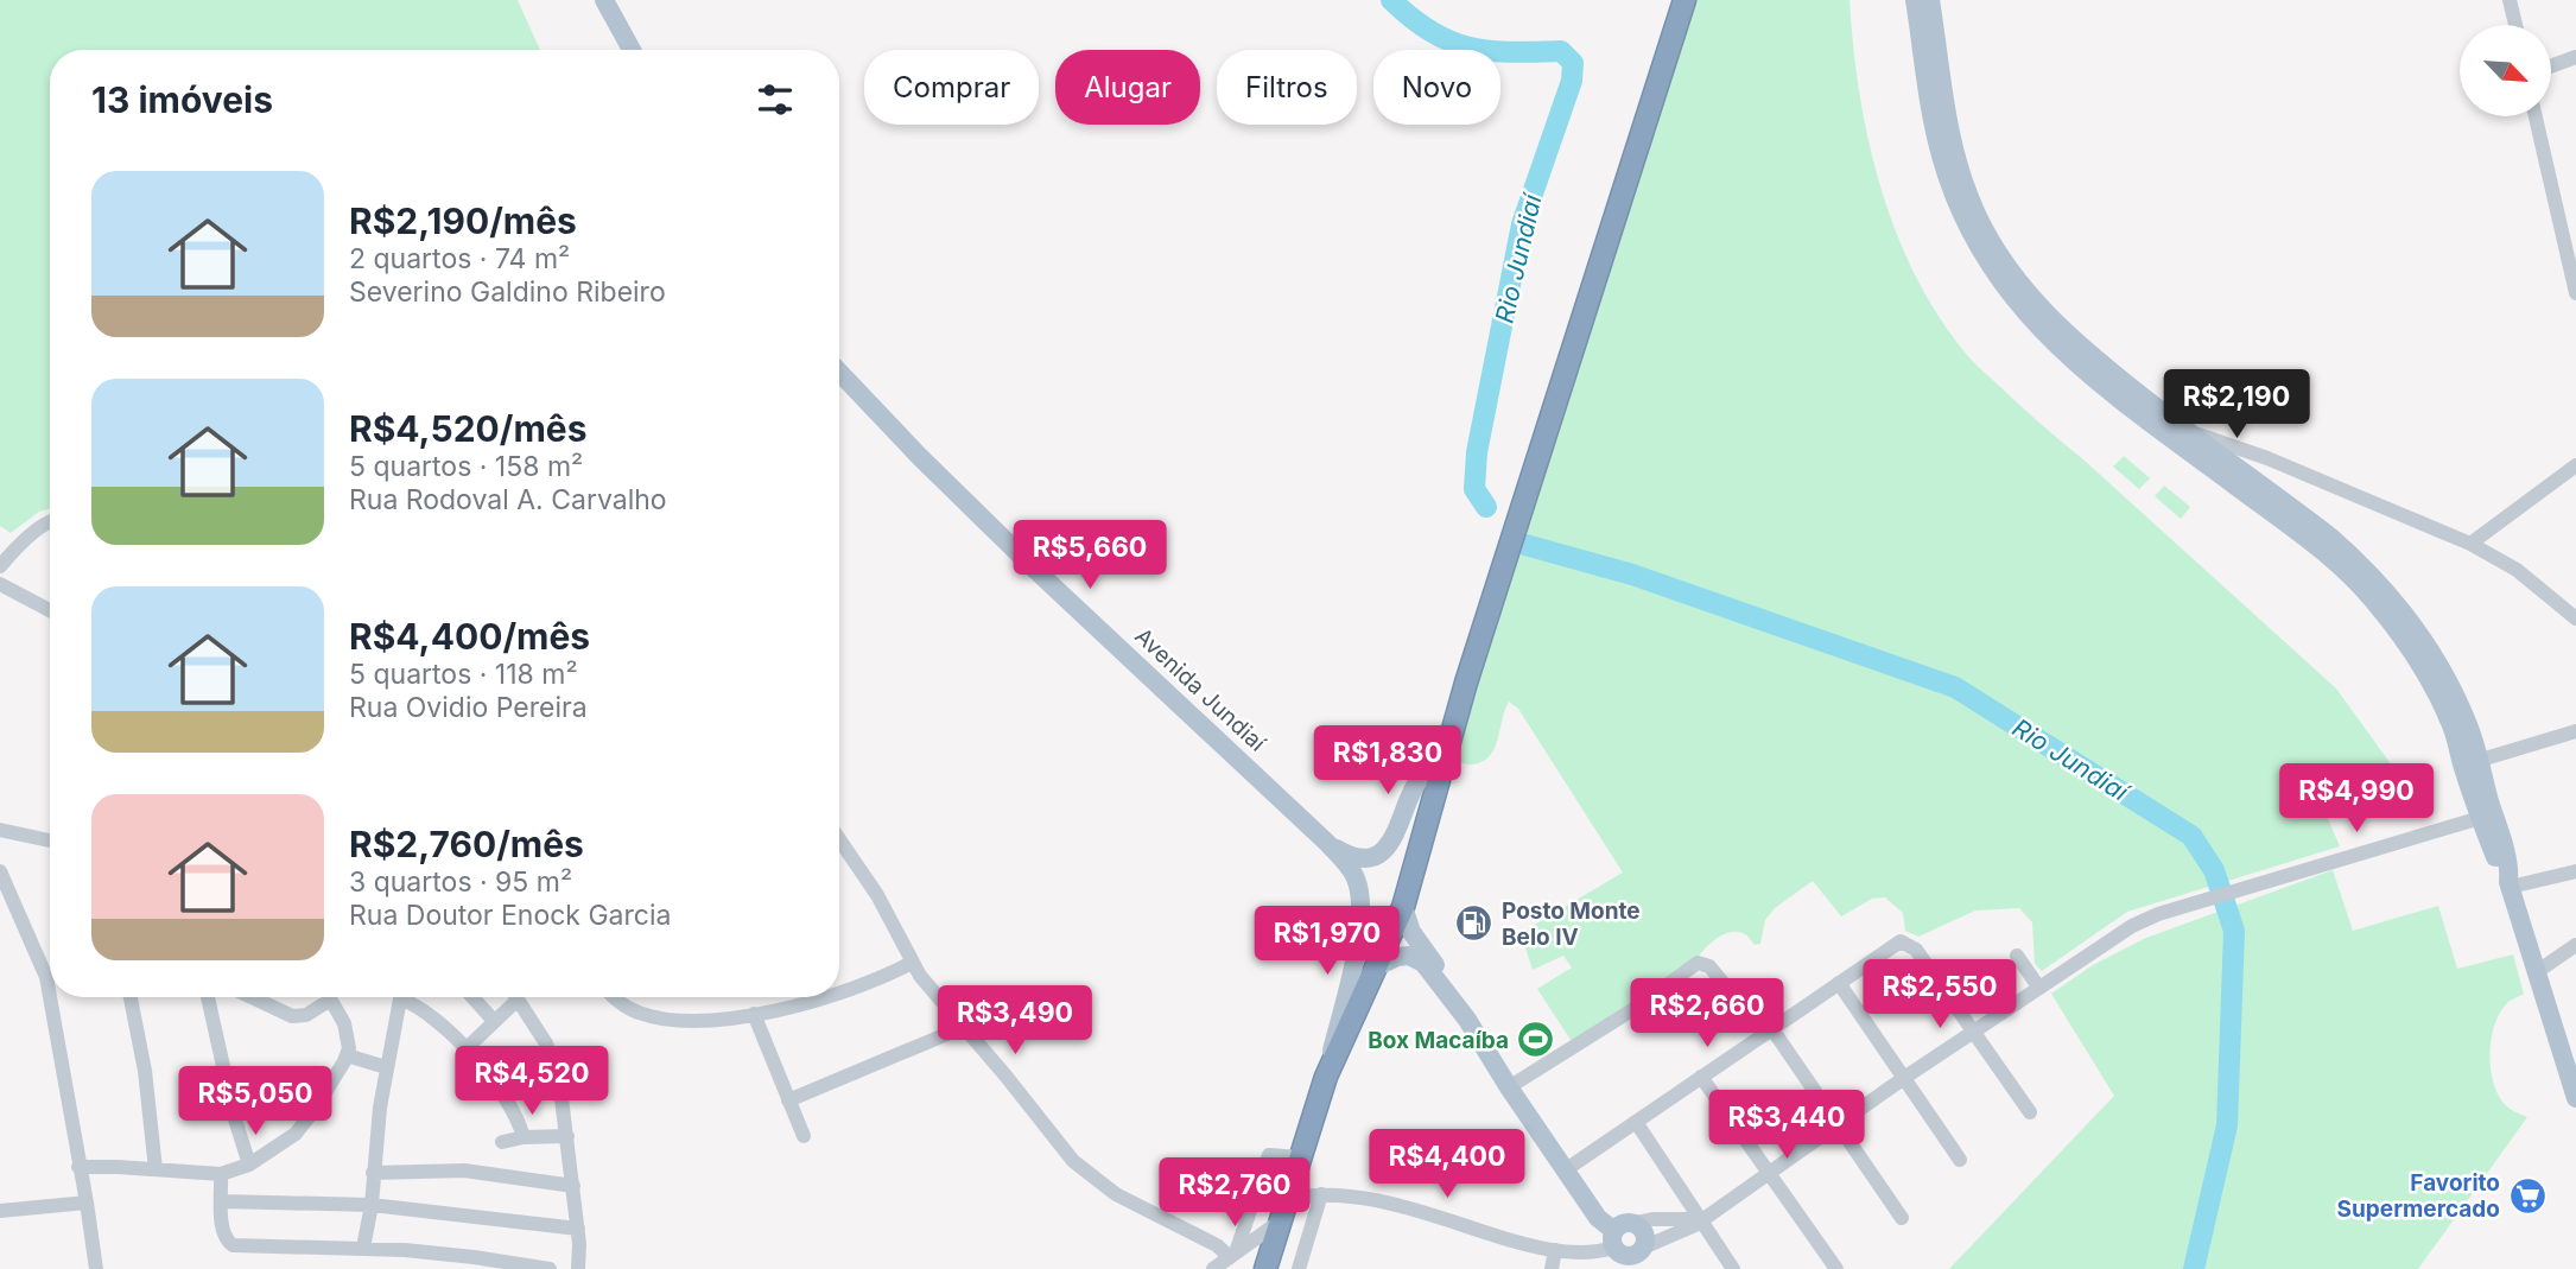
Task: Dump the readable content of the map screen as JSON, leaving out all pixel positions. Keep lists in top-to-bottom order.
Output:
{
  "streets": {
    "main road": ["Avenida Jundiaí"]
  },
  "water": ["Rio Jundiaí"],
  "places": {
    "fuel station": ["Posto Monte Belo IV"],
    "sports": ["Box Macaíba"],
    "supermarket": ["Favorito Supermercado"]
  },
  "north": "bottom right",
  "page": {
    "chip": [
      "Comprar",
      "Alugar",
      "Filtros",
      "Novo"
    ],
    "heading": "13 imóveis",
    "list": [
      {
        "name": "R$2,190/mês",
        "note": "2 quartos · 74 m² · Severino Galdino Ribeiro"
      },
      {
        "name": "R$4,520/mês",
        "note": "5 quartos · 158 m² · Rua Rodoval A. Carvalho"
      },
      {
        "name": "R$4,400/mês",
        "note": "5 quartos · 118 m² · Rua Ovidio Pereira"
      },
      {
        "name": "R$2,760/mês",
        "note": "3 quartos · 95 m² · Rua Doutor Enock Garcia"
      }
    ],
    "price": [
      "R$2,190",
      "R$5,660",
      "R$1,830",
      "R$4,990",
      "R$1,970",
      "R$2,550",
      "R$2,660",
      "R$3,490",
      "R$4,520",
      "R$5,050",
      "R$3,440",
      "R$4,400",
      "R$2,760"
    ]
  }
}
